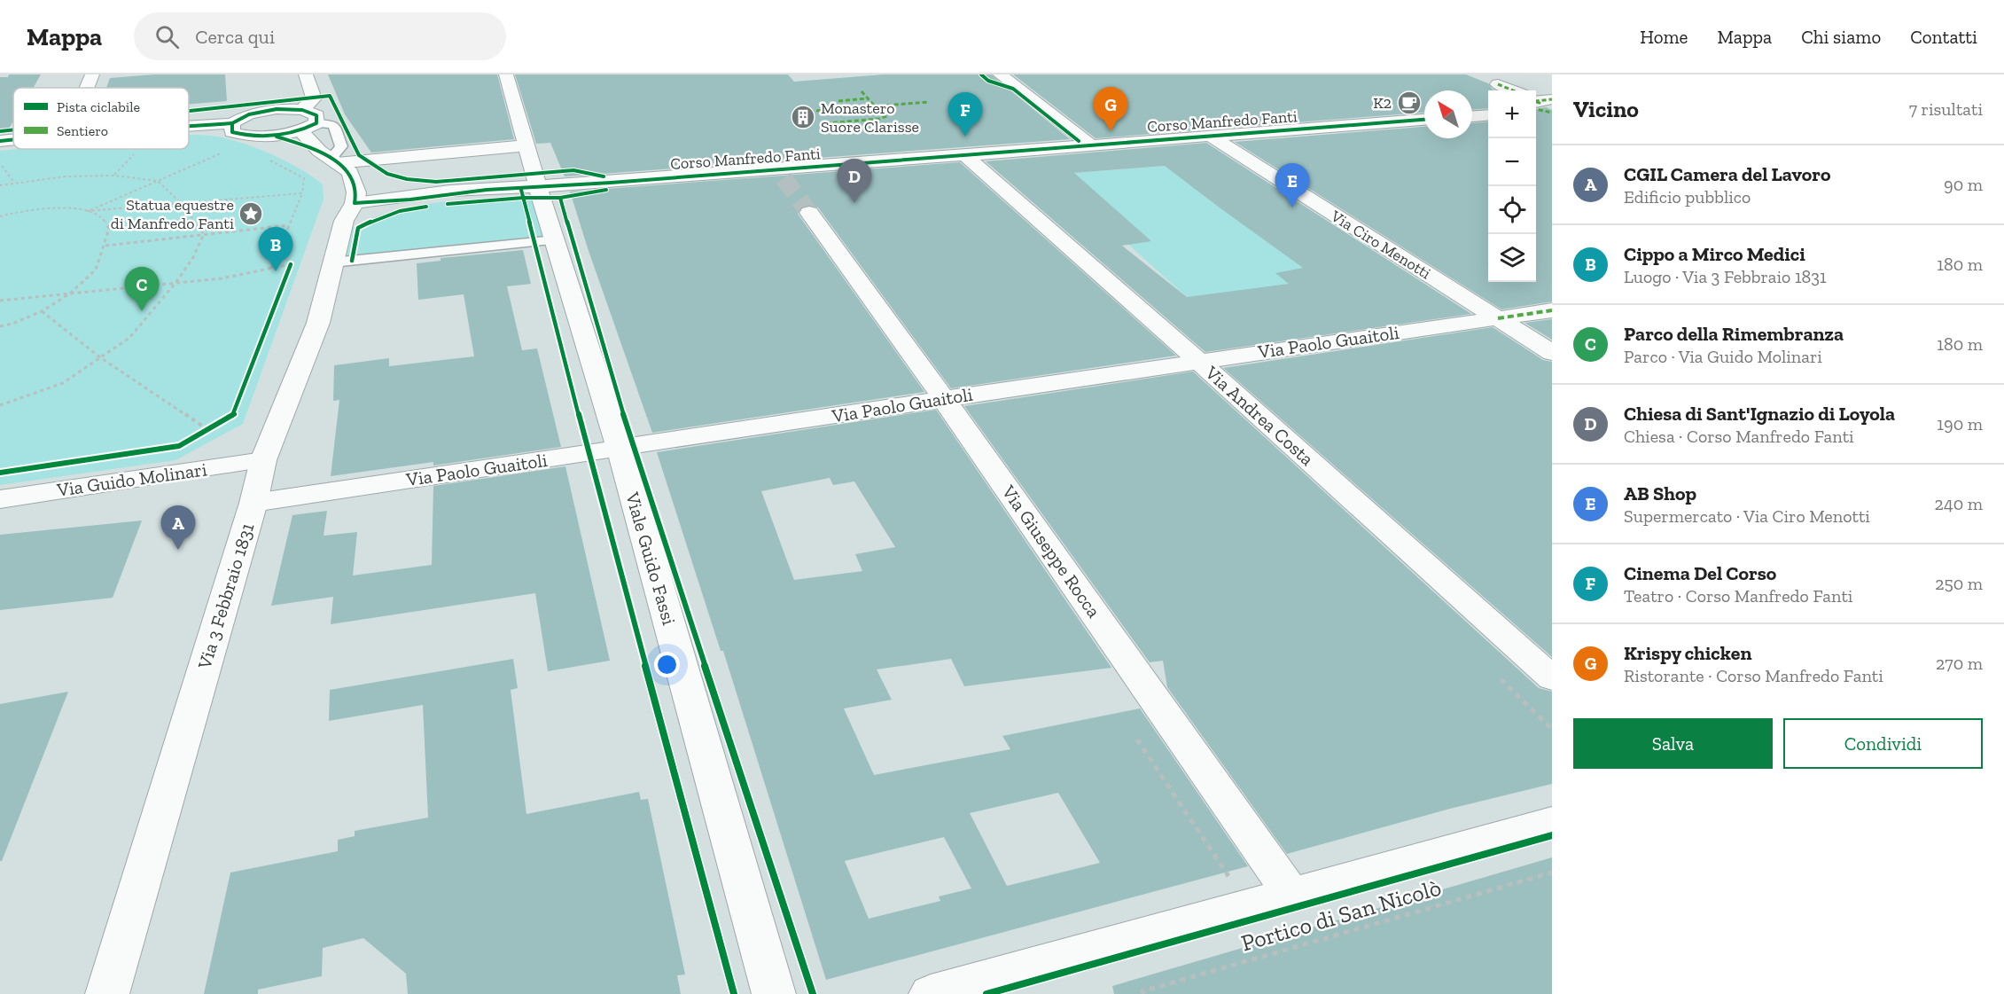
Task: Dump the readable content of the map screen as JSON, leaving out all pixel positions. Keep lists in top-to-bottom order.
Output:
{
  "streets": {
    "street": [
      "Corso Manfredo Fanti",
      "Via Ciro Menotti",
      "Via Paolo Guaitoli",
      "Via Andrea Costa",
      "Via Guido Molinari",
      "Via Giuseppe Rocca",
      "Viale Guido Fassi",
      "Via 3 Febbraio 1831"
    ],
    "cycle path": ["Portico di San Nicolò"]
  },
  "crossings": [
    ["Corso Manfredo Fanti", "Via Ciro Menotti"],
    ["Corso Manfredo Fanti", "Via Andrea Costa"],
    ["Corso Manfredo Fanti", "Viale Guido Fassi"],
    ["Via Ciro Menotti", "Via Paolo Guaitoli"],
    ["Via Paolo Guaitoli", "Via Andrea Costa"],
    ["Via Paolo Guaitoli", "Via Giuseppe Rocca"],
    ["Via Paolo Guaitoli", "Viale Guido Fassi"],
    ["Via Paolo Guaitoli", "Via 3 Febbraio 1831"],
    ["Via Guido Molinari", "Via 3 Febbraio 1831"]
  ],
  "places": {
    "cafe": ["K2"],
    "building": ["Monastero Suore Clarisse"],
    "place": ["Statua equestre di Manfredo Fanti"]
  },
  "legend": ["Pista ciclabile", "Sentiero"],
  "north": "top left",
  "page": {
    "header": "Mappa",
    "search": "Cerca qui",
    "nav": [
      "Home",
      "Mappa",
      "Chi siamo",
      "Contatti"
    ],
    "heading": ["Vicino", "7 risultati"],
    "pins": [
      "G",
      "F",
      "D",
      "E",
      "B",
      "C",
      "A"
    ],
    "map_buttons": ["+", "−"],
    "list": [
      {
        "mark": "A",
        "name": "CGIL Camera del Lavoro",
        "note": "Edificio pubblico",
        "value": "90 m"
      },
      {
        "mark": "B",
        "name": "Cippo a Mirco Medici",
        "note": "Luogo · Via 3 Febbraio 1831",
        "value": "180 m"
      },
      {
        "mark": "C",
        "name": "Parco della Rimembranza",
        "note": "Parco · Via Guido Molinari",
        "value": "180 m"
      },
      {
        "mark": "D",
        "name": "Chiesa di Sant'Ignazio di Loyola",
        "note": "Chiesa · Corso Manfredo Fanti",
        "value": "190 m"
      },
      {
        "mark": "E",
        "name": "AB Shop",
        "note": "Supermercato · Via Ciro Menotti",
        "value": "240 m"
      },
      {
        "mark": "F",
        "name": "Cinema Del Corso",
        "note": "Teatro · Corso Manfredo Fanti",
        "value": "250 m"
      },
      {
        "mark": "G",
        "name": "Krispy chicken",
        "note": "Ristorante · Corso Manfredo Fanti",
        "value": "270 m"
      }
    ],
    "buttons": ["Salva", "Condividi"]
  }
}
